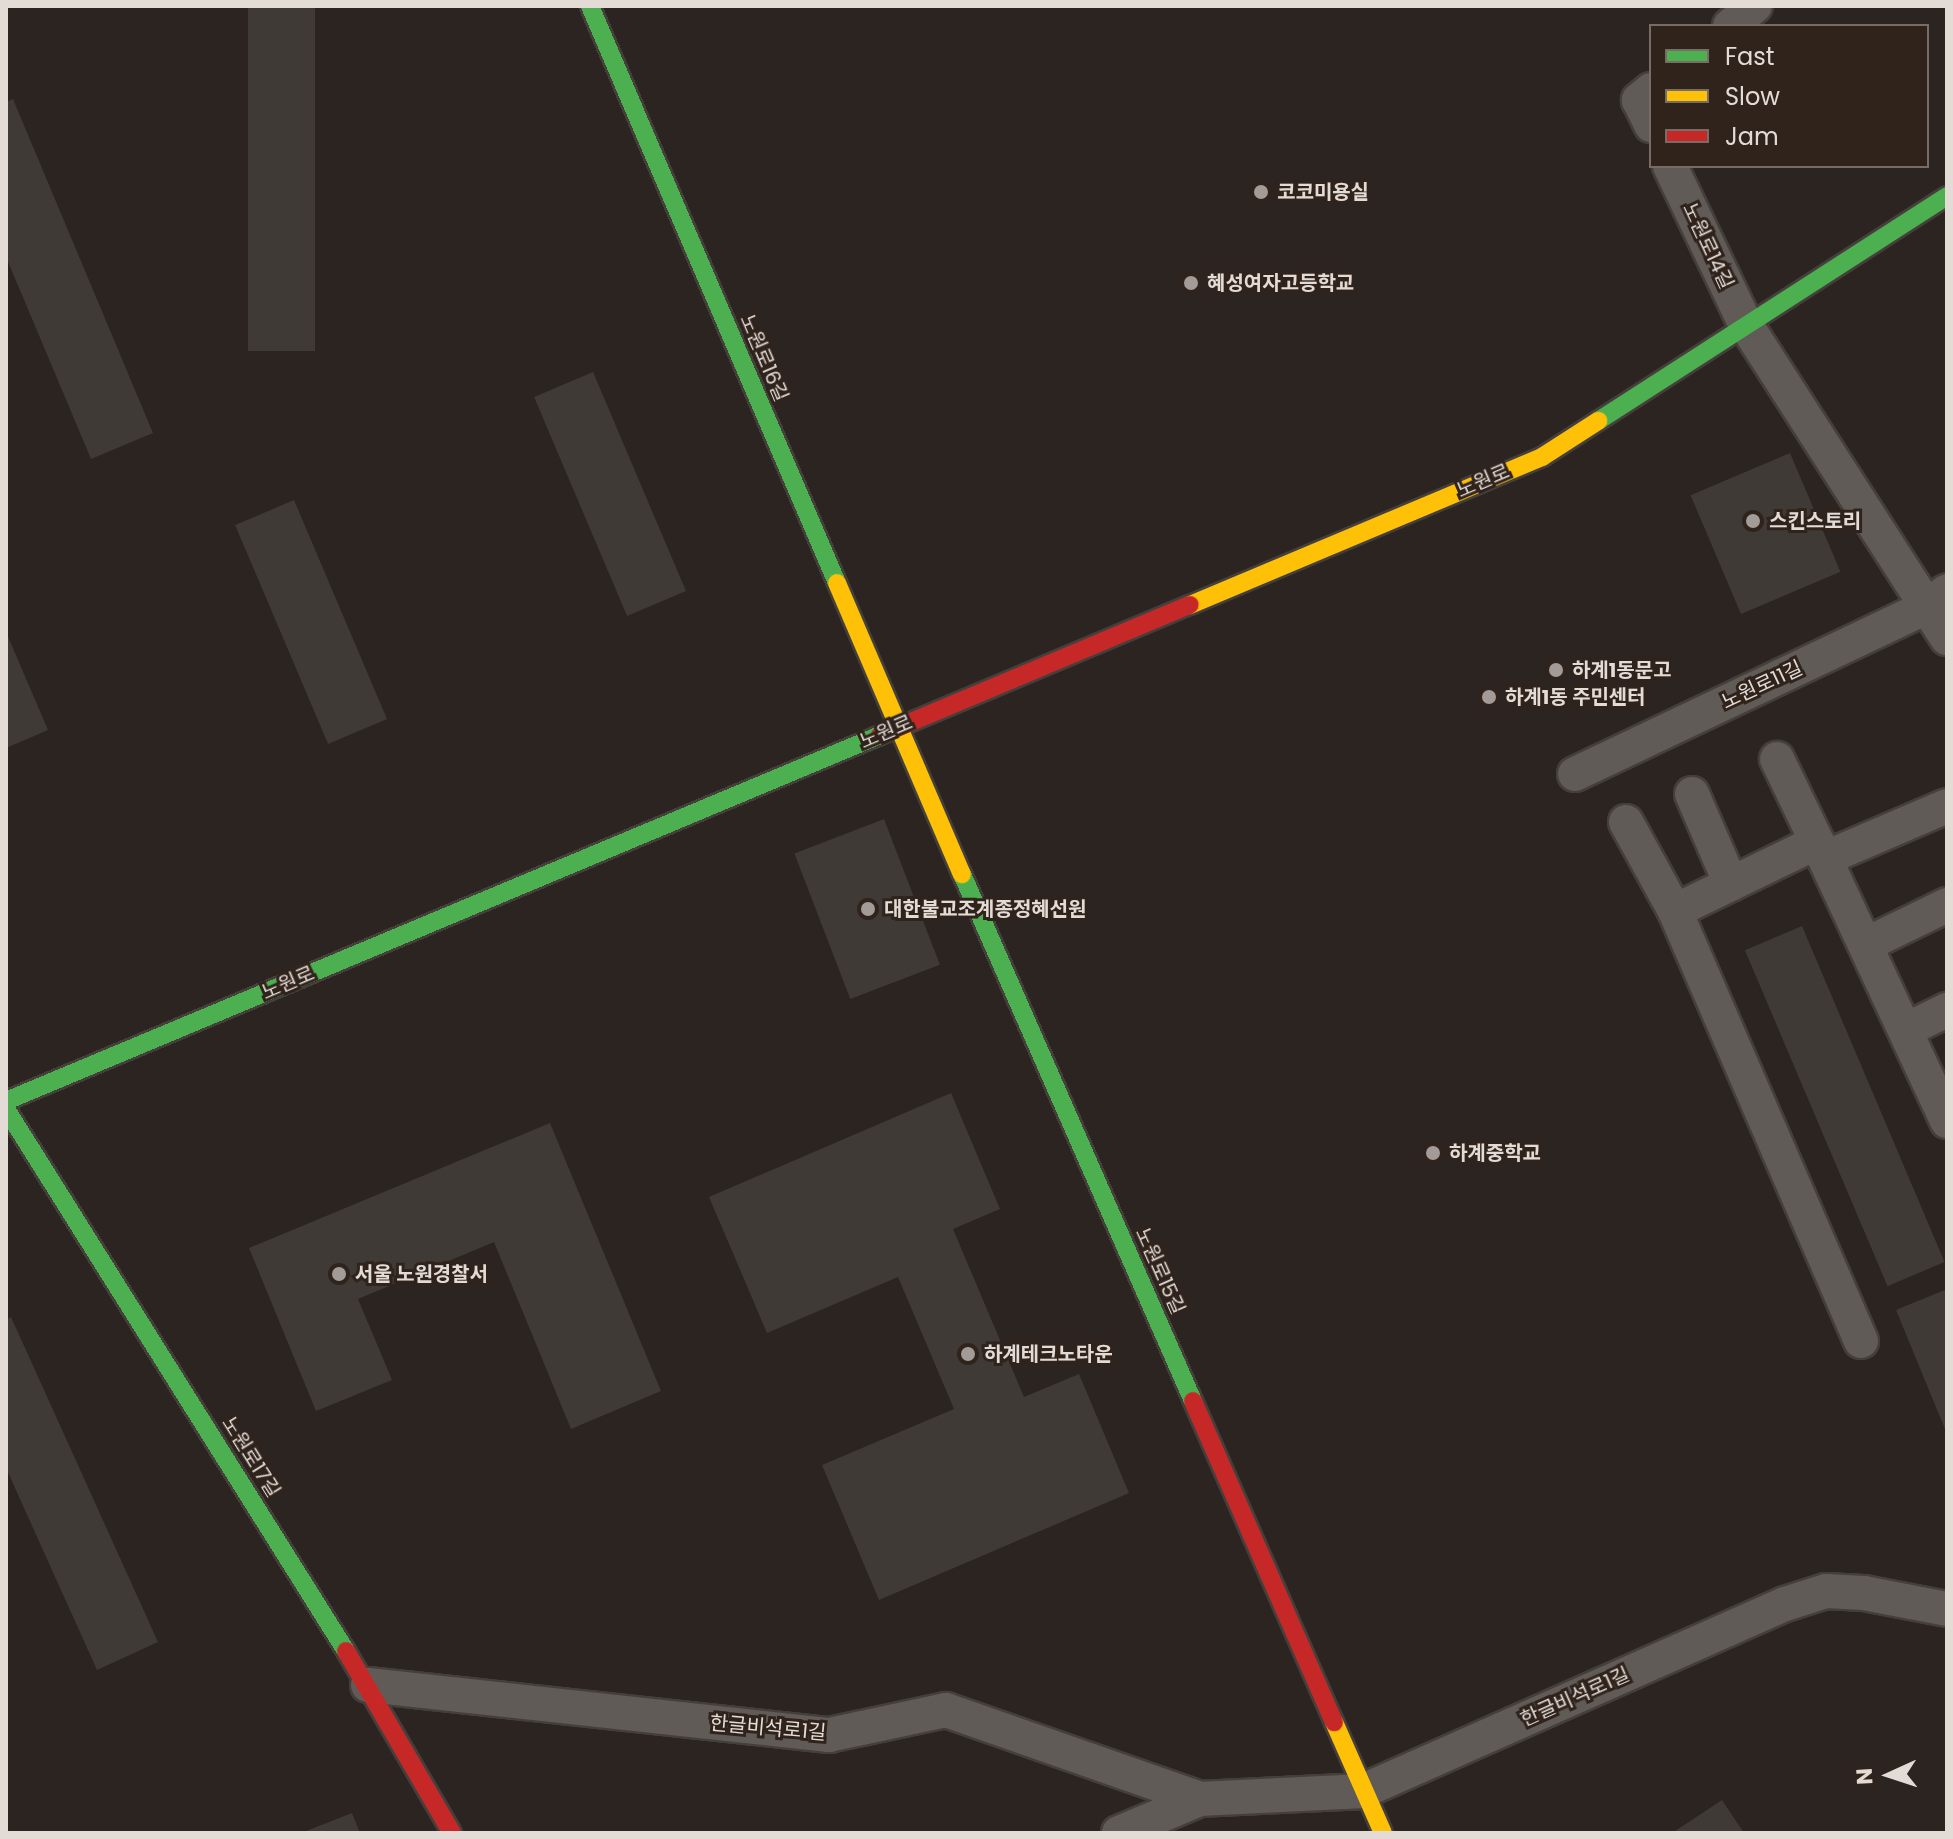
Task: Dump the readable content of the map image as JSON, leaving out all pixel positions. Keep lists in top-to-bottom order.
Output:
{
  "streets": {
    "street": [
      "노원로14길",
      "노원로16길",
      "노원로",
      "노원로11길",
      "노원로15길",
      "노원로17길",
      "한글비석로1길"
    ]
  },
  "crossings": [
    ["노원로14길", "노원로"],
    ["노원로16길", "노원로"],
    ["노원로16길", "노원로15길"],
    ["노원로", "노원로15길"],
    ["노원로15길", "한글비석로1길"],
    ["노원로17길", "한글비석로1길"]
  ],
  "places": [
    "코코미용실",
    "혜성여자고등학교",
    "스킨스토리",
    "하계1동문고",
    "하계1동 주민센터",
    "대한불교조계종정혜선원",
    "하계중학교",
    "서울 노원경찰서",
    "하계테크노타운"
  ],
  "legend": ["Fast", "Slow", "Jam"],
  "north": "left"
}
